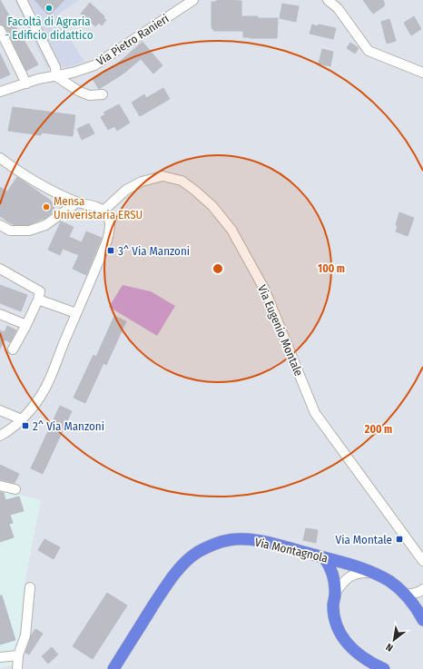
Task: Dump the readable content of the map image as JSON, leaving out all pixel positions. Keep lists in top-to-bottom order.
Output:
{
  "streets": {
    "main road": ["Via Montagnola"],
    "street": ["Via Pietro Ranieri", "Via Eugenio Montale"]
  },
  "places": {
    "other": ["Facoltà di Agraria - Edificio didattico", "Mensa Univeristaria ERSU"],
    "transit": ["3^ Via Manzoni", "2^ Via Manzoni", "Via Montale"]
  },
  "north": "bottom left",
  "rings": ["100 m", "200 m"]
}
